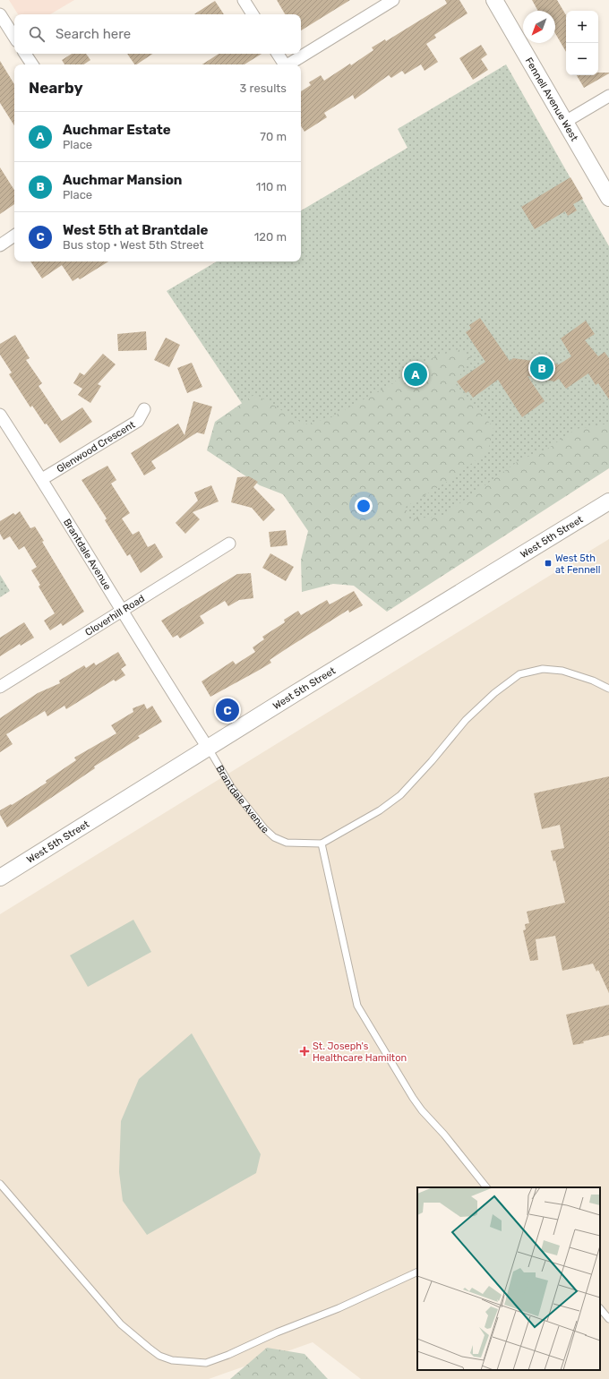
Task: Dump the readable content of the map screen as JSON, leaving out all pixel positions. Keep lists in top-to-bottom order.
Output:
{
  "streets": {
    "main road": ["Fennell Avenue West", "West 5th Street"],
    "street": ["Glenwood Crescent", "Brantdale Avenue", "Cloverhill Road"]
  },
  "crossings": [
    ["Glenwood Crescent", "Brantdale Avenue"],
    ["West 5th Street", "Brantdale Avenue"],
    ["Brantdale Avenue", "Cloverhill Road"]
  ],
  "places": {
    "transit": ["West 5th at Fennell"],
    "health": ["St. Joseph's Healthcare Hamilton"]
  },
  "north": "bottom left",
  "page": {
    "map_buttons": ["+", "−"],
    "search": "Search here",
    "heading": ["Nearby", "3 results"],
    "list": [
      {
        "mark": "A",
        "name": "Auchmar Estate",
        "note": "Place",
        "value": "70 m"
      },
      {
        "mark": "B",
        "name": "Auchmar Mansion",
        "note": "Place",
        "value": "110 m"
      },
      {
        "mark": "C",
        "name": "West 5th at Brantdale",
        "note": "Bus stop · West 5th Street",
        "value": "120 m"
      }
    ],
    "pins": ["B", "A", "C"]
  }
}
